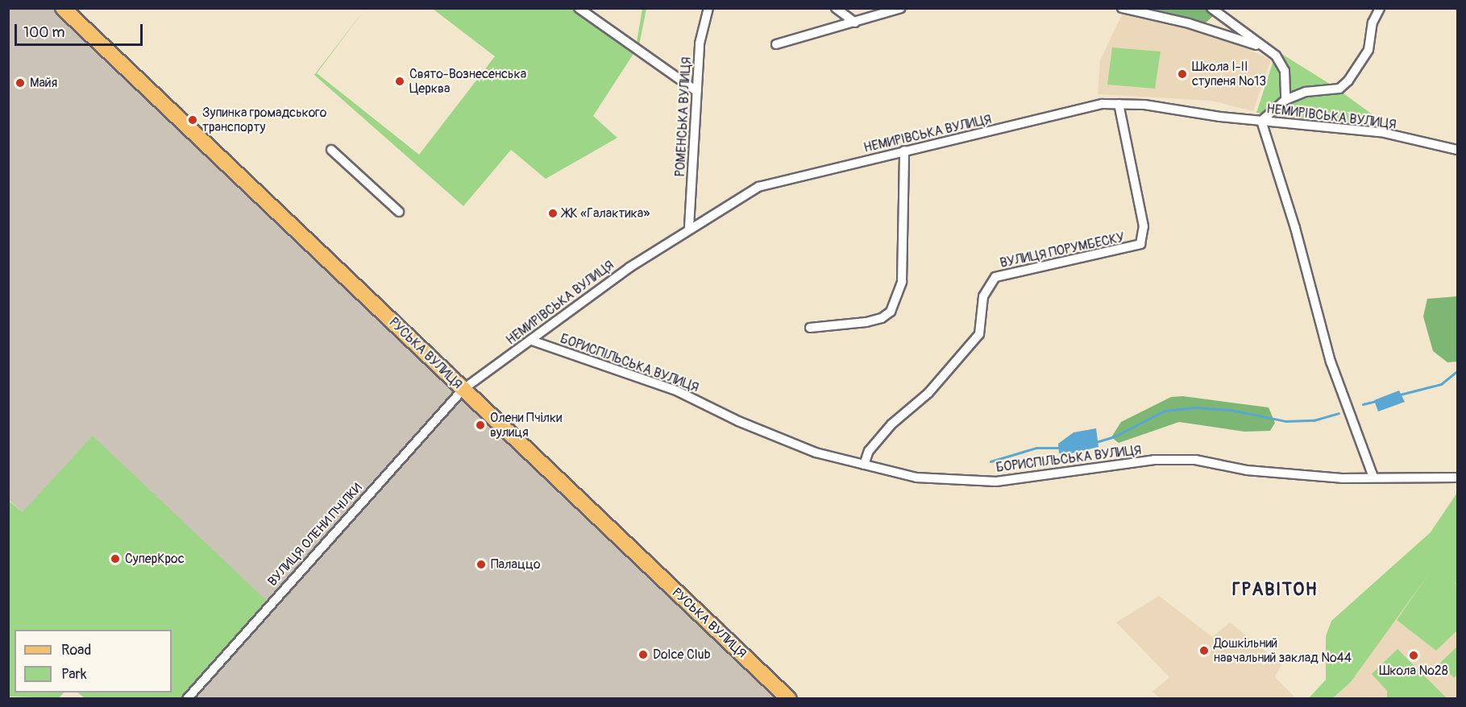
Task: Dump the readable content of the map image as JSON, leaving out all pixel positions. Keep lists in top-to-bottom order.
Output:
{
  "streets": {
    "main road": ["РУСЬКА ВУЛИЦЯ"],
    "street": [
      "РОМЕНСЬКА ВУЛИЦЯ",
      "НЕМИРІВСЬКА ВУЛИЦЯ",
      "ВУЛИЦЯ ПОРУМБЕСКУ",
      "БОРИСПІЛЬСЬКА ВУЛИЦЯ",
      "ВУЛИЦЯ ОЛЕНИ ПЧІЛКИ"
    ]
  },
  "crossings": [
    ["РОМЕНСЬКА ВУЛИЦЯ", "НЕМИРІВСЬКА ВУЛИЦЯ"],
    ["НЕМИРІВСЬКА ВУЛИЦЯ", "ВУЛИЦЯ ПОРУМБЕСКУ"],
    ["НЕМИРІВСЬКА ВУЛИЦЯ", "РУСЬКА ВУЛИЦЯ"],
    ["НЕМИРІВСЬКА ВУЛИЦЯ", "БОРИСПІЛЬСЬКА ВУЛИЦЯ"],
    ["НЕМИРІВСЬКА ВУЛИЦЯ", "ВУЛИЦЯ ОЛЕНИ ПЧІЛКИ"],
    ["ВУЛИЦЯ ПОРУМБЕСКУ", "БОРИСПІЛЬСЬКА ВУЛИЦЯ"],
    ["РУСЬКА ВУЛИЦЯ", "ВУЛИЦЯ ОЛЕНИ ПЧІЛКИ"]
  ],
  "districts": ["ГРАВІТОН"],
  "places": [
    "Школа I-II ступеня №13",
    "Свято-Вознесенська Церква",
    "Майя",
    "Зупинка громадського транспорту",
    "ЖК «Галактика»",
    "Олени Пчілки вулиця",
    "СуперКрос",
    "Палаццо",
    "Дошкільний навчальний заклад №44",
    "Dolce Club",
    "Школа №28"
  ],
  "legend": ["Road", "Park"],
  "scale_bar": "100 m"
}
